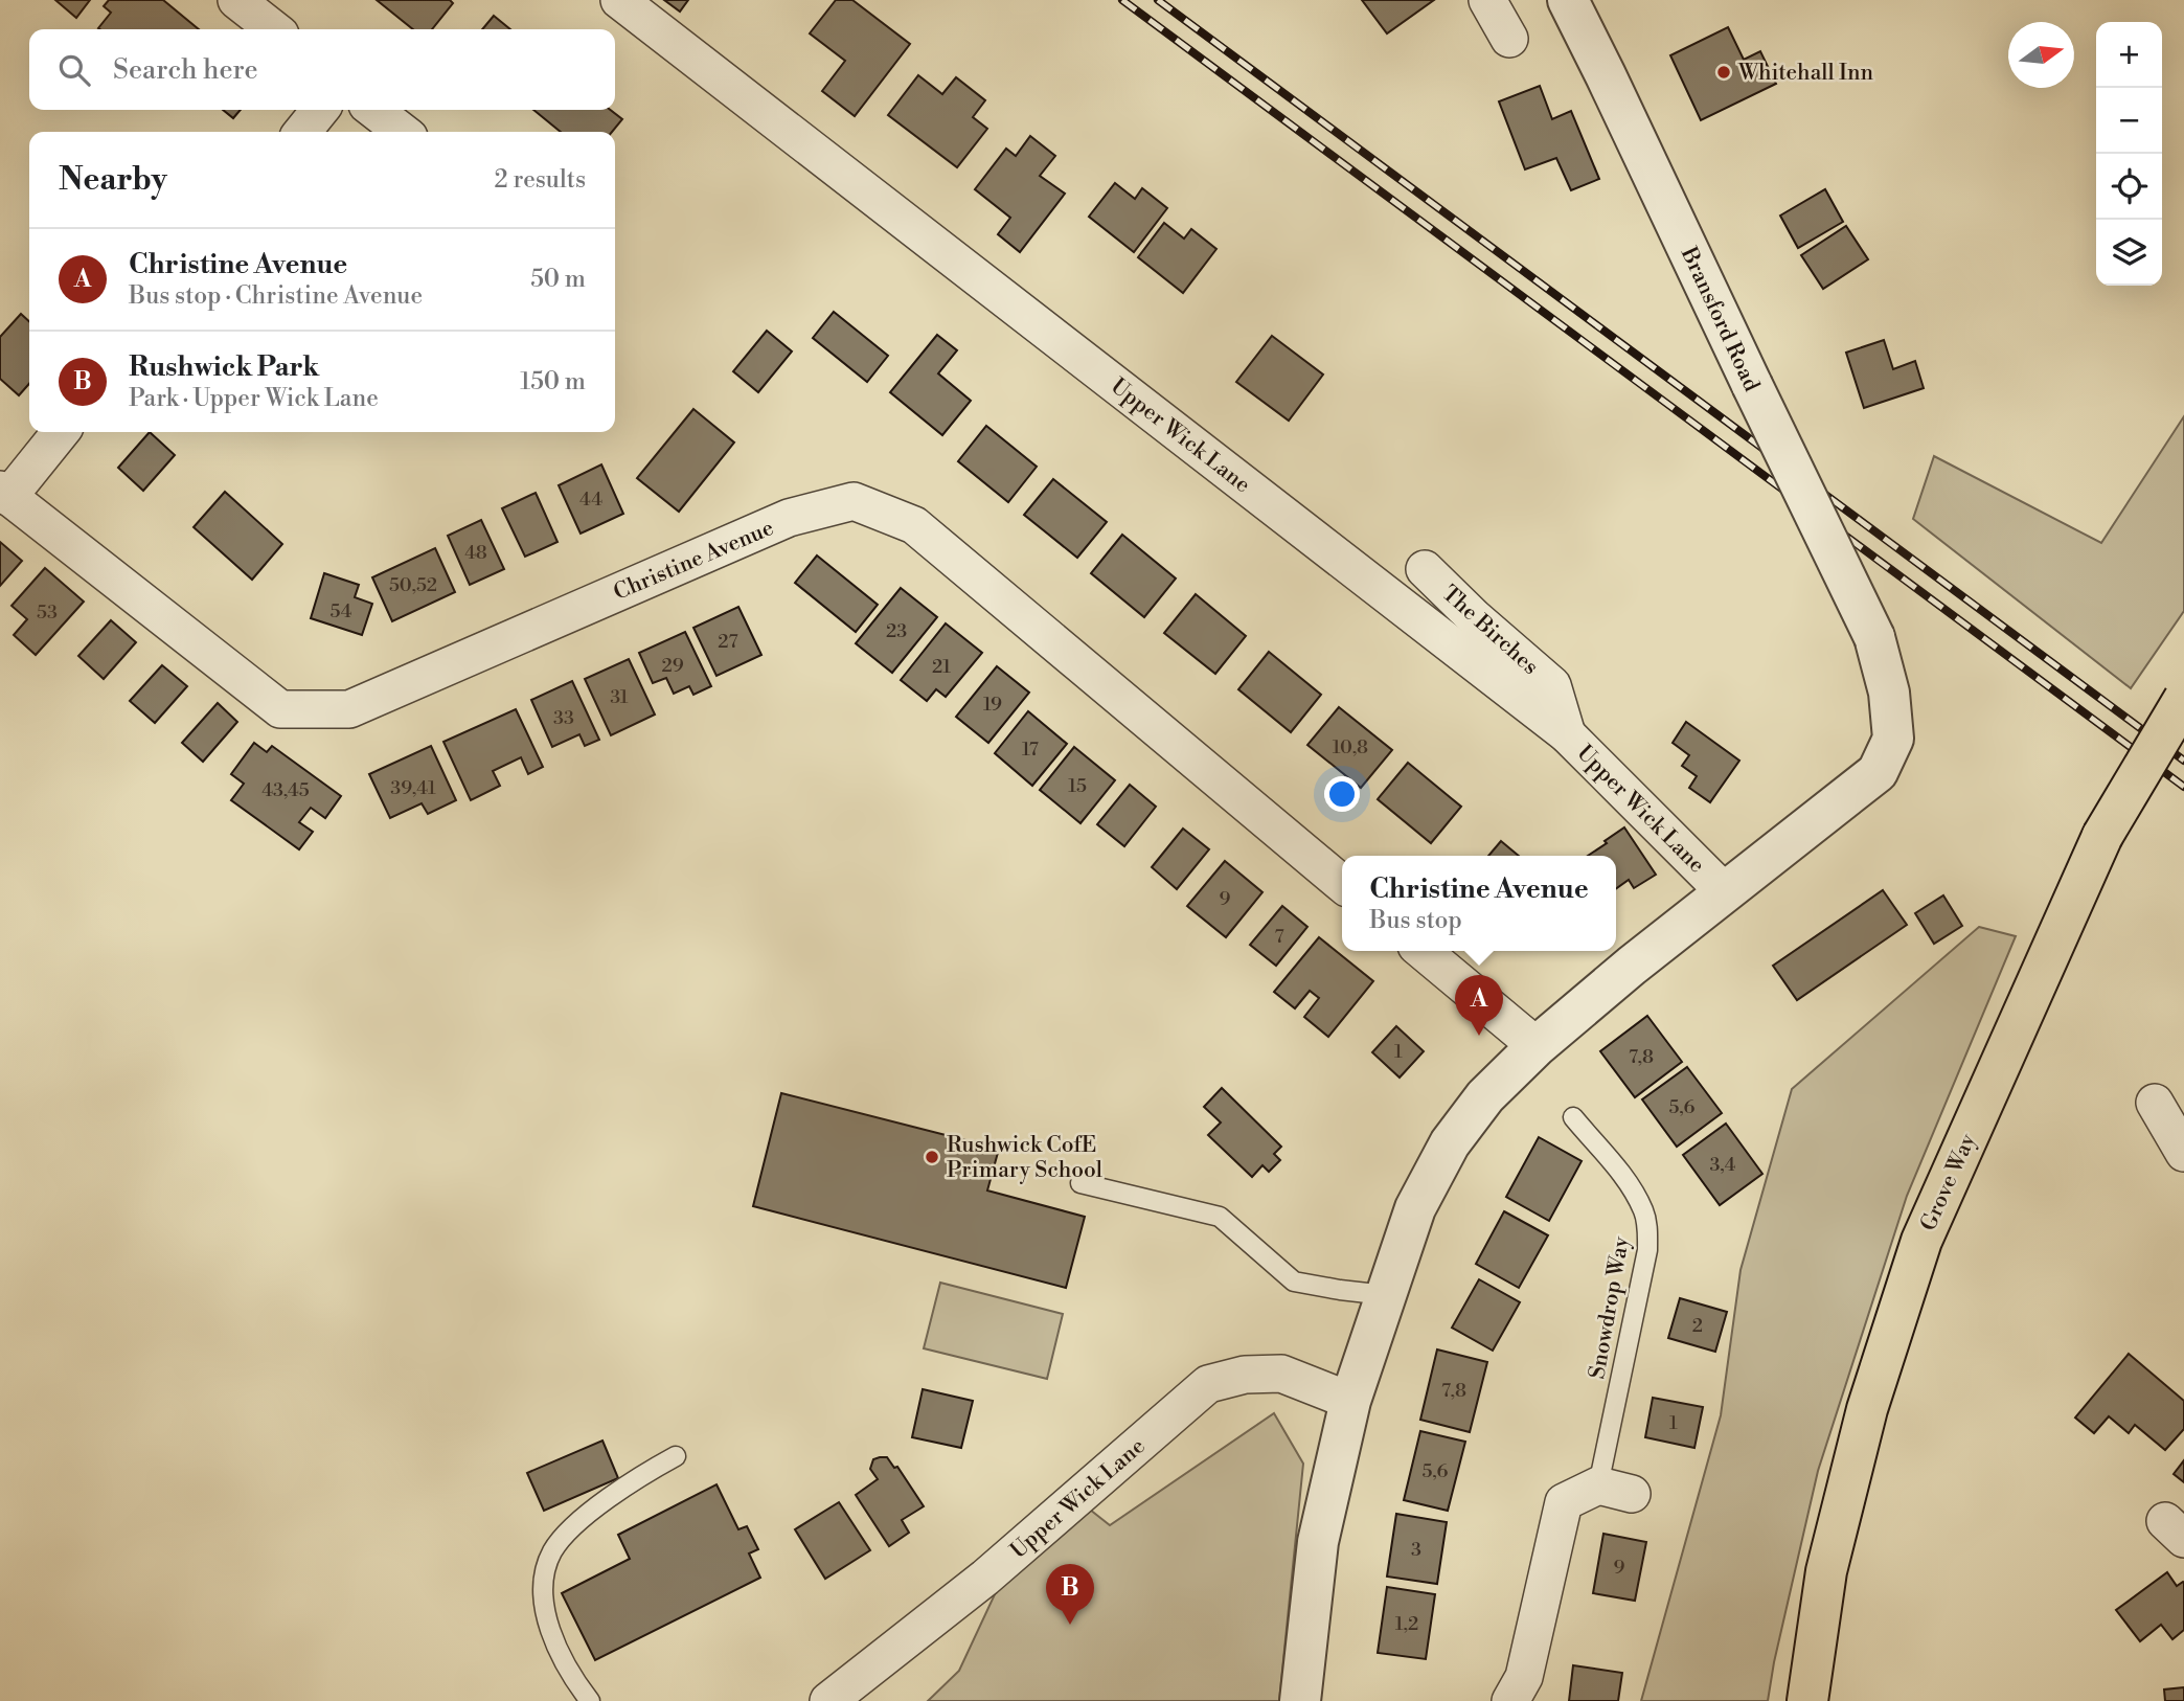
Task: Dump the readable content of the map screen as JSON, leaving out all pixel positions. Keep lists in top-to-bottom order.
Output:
{
  "streets": {
    "highway": ["Grove Way"],
    "street": [
      "Bransford Road",
      "Upper Wick Lane",
      "Christine Avenue",
      "The Birches"
    ],
    "lane": ["Snowdrop Way"]
  },
  "crossings": [
    ["Bransford Road", "Upper Wick Lane"],
    ["Upper Wick Lane", "The Birches"]
  ],
  "places": ["Whitehall Inn", "Rushwick CofE Primary School"],
  "house_numbers": [
    "44",
    "48",
    "50,52",
    "54",
    "53",
    "23",
    "27",
    "29",
    "21",
    "31",
    "19",
    "33",
    "10,8",
    "17",
    "15",
    "39,41",
    "43,45",
    "9",
    "7",
    "1",
    "7,8",
    "5,6",
    "3,4",
    "2",
    "7,8",
    "1",
    "5,6",
    "3",
    "9",
    "1,2"
  ],
  "north": "right",
  "page": {
    "map_buttons": ["+", "−"],
    "search": "Search here",
    "heading": ["Nearby", "2 results"],
    "list": [
      {
        "mark": "A",
        "name": "Christine Avenue",
        "note": "Bus stop · Christine Avenue",
        "value": "50 m"
      },
      {
        "mark": "B",
        "name": "Rushwick Park",
        "note": "Park · Upper Wick Lane",
        "value": "150 m"
      }
    ],
    "popup": ["Christine Avenue", "Bus stop"],
    "pins": ["A", "B"]
  }
}
